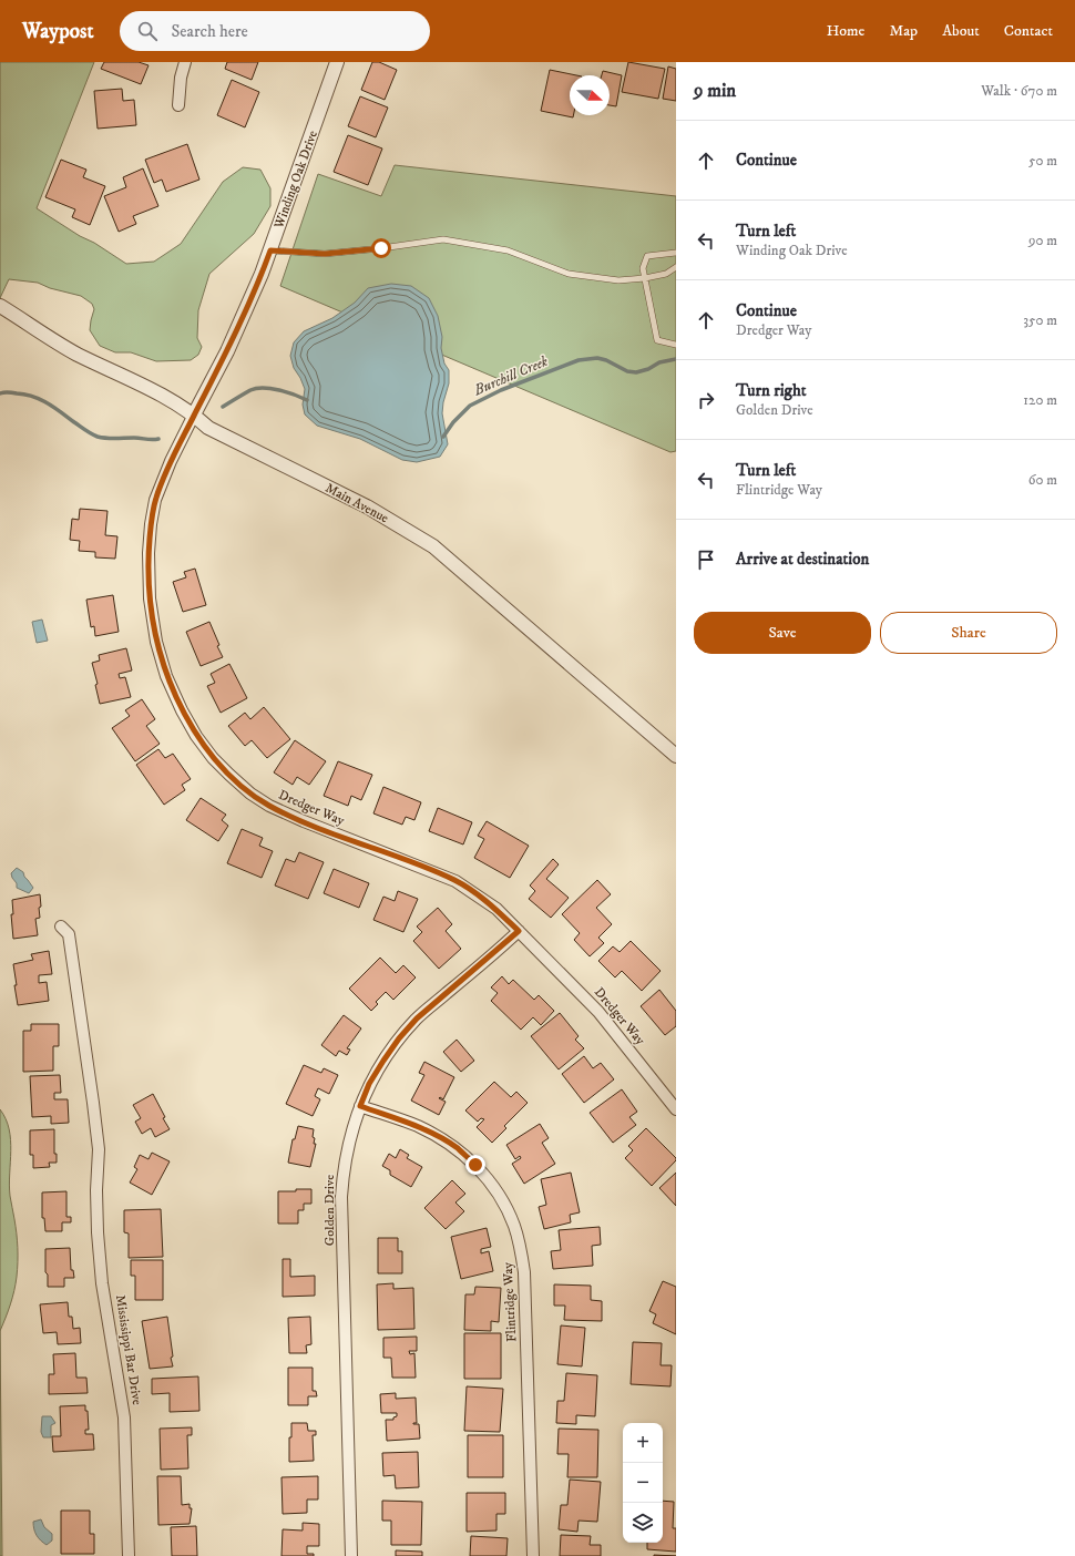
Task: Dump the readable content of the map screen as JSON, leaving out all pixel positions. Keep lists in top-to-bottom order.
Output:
{
  "streets": {
    "street": [
      "Winding Oak Drive",
      "Main Avenue",
      "Dredger Way",
      "Golden Drive",
      "Flintridge Way",
      "Mississippi Bar Drive"
    ]
  },
  "crossings": [
    ["Winding Oak Drive", "Main Avenue"],
    ["Winding Oak Drive", "Dredger Way"],
    ["Main Avenue", "Dredger Way"],
    ["Dredger Way", "Golden Drive"],
    ["Golden Drive", "Flintridge Way"]
  ],
  "water": ["Burchill Creek"],
  "north": "right",
  "page": {
    "header": "Waypost",
    "search": "Search here",
    "nav": [
      "Home",
      "Map",
      "About",
      "Contact"
    ],
    "heading": ["9 min", "Walk · 670 m"],
    "list": [
      ["Continue", "50 m"],
      ["Turn left", "Winding Oak Drive", "90 m"],
      ["Continue", "Dredger Way", "350 m"],
      ["Turn right", "Golden Drive", "120 m"],
      ["Turn left", "Flintridge Way", "60 m"],
      "Arrive at destination"
    ],
    "buttons": ["Save", "Share"],
    "map_buttons": ["+", "−"]
  }
}
